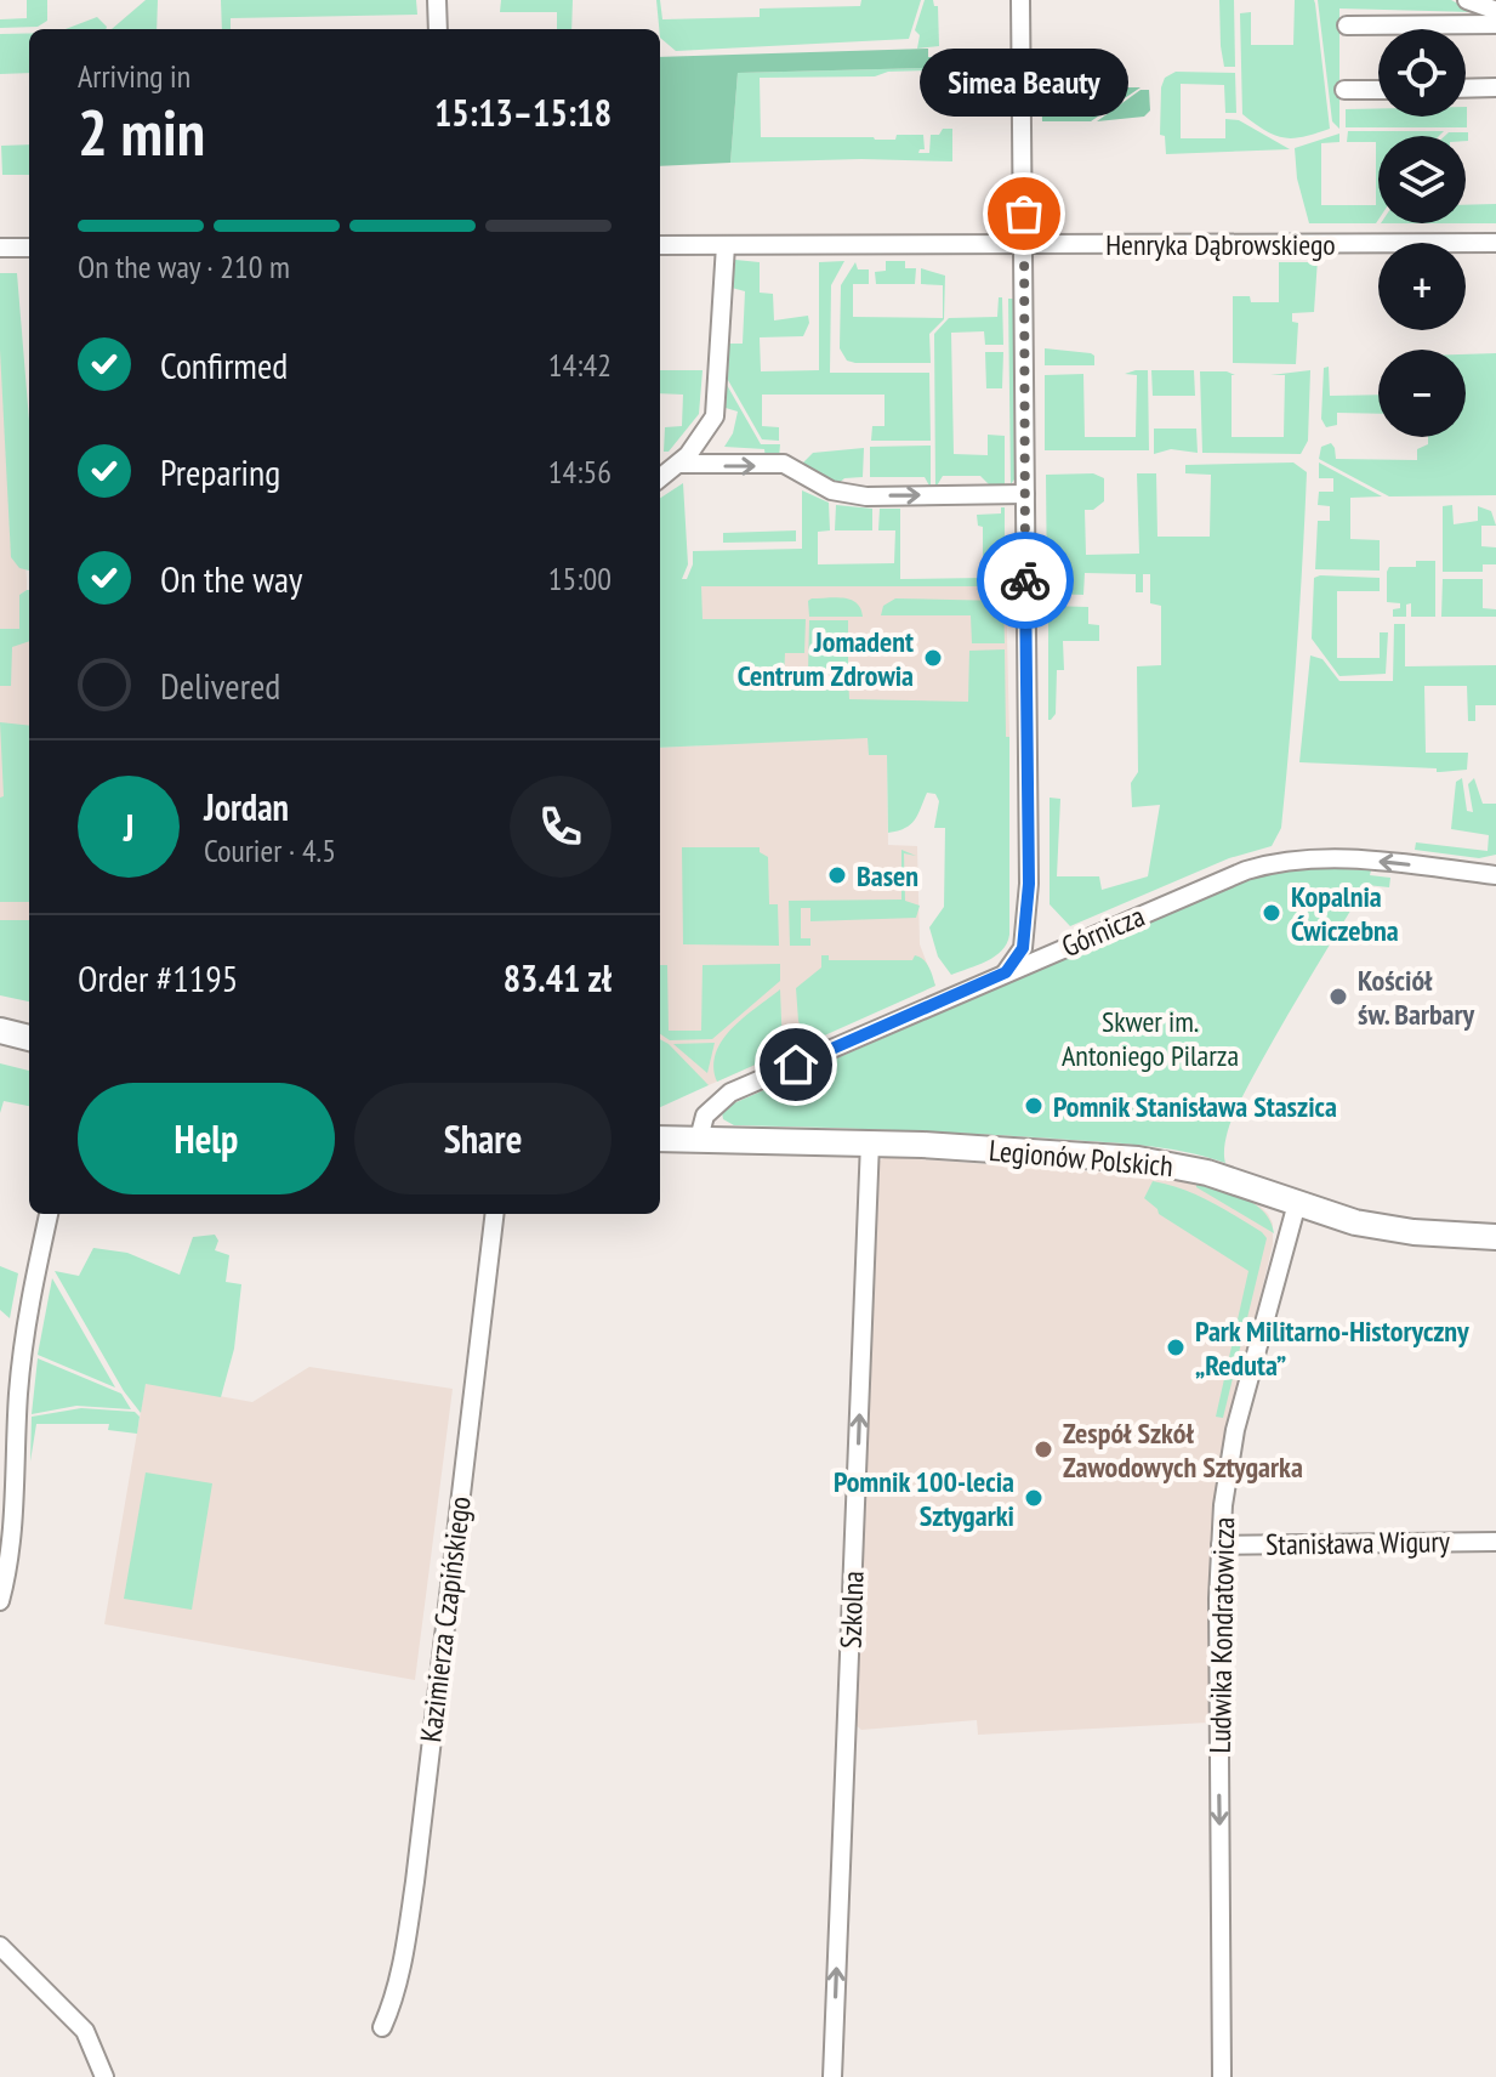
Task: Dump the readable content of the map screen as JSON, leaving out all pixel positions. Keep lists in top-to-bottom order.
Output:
{
  "streets": {
    "street": [
      "Henryka Dąbrowskiego",
      "Górnicza",
      "Legionów Polskich",
      "Stanisława Wigury",
      "Szkolna",
      "Kazimierza Czapińskiego",
      "Ludwika Kondratowicza"
    ]
  },
  "crossings": [
    ["Górnicza", "Legionów Polskich"],
    ["Legionów Polskich", "Szkolna"],
    ["Legionów Polskich", "Ludwika Kondratowicza"],
    ["Stanisława Wigury", "Ludwika Kondratowicza"]
  ],
  "one_way": ["Górnicza", "Szkolna", "Ludwika Kondratowicza"],
  "parks": ["Skwer im. Antoniego Pilarza"],
  "places": [
    "Simea Beauty",
    "Jomadent Centrum Zdrowia",
    "Basen",
    "Kopalnia Ćwiczebna",
    "Kościół św. Barbary",
    "Pomnik Stanisława Staszica",
    "Park Militarno-Historyczny „Reduta”",
    "Zespół Szkół Zawodowych Sztygarka",
    "Pomnik 100-lecia Sztygarki"
  ],
  "page": {
    "map_buttons": ["+", "−"],
    "heading": ["2 min", "Arriving in", "15:13–15:18"],
    "panel": [
      "Jordan",
      "Courier · 4.5",
      "Order #1195",
      "83.41 zł"
    ],
    "bubble": "Simea Beauty",
    "bar": "On the way · 210 m",
    "list": [
      ["Confirmed", "14:42"],
      ["Preparing", "14:56"],
      ["On the way", "15:00"],
      "Delivered"
    ],
    "round": "J",
    "buttons": ["Help", "Share"]
  }
}
